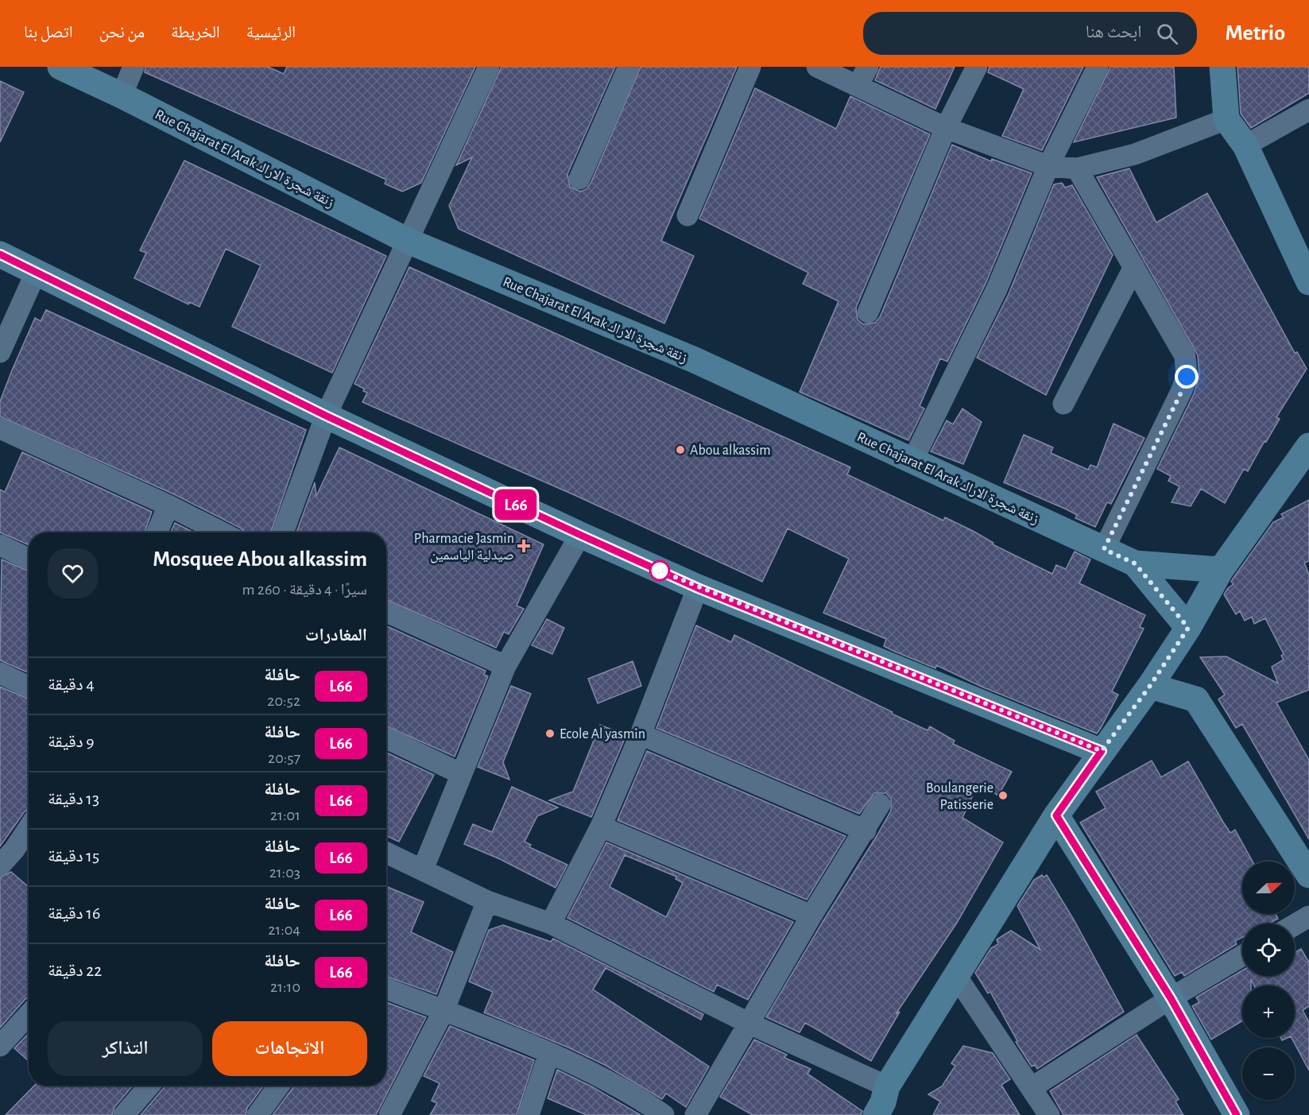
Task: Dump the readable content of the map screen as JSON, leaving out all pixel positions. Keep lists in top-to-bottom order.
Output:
{
  "streets": {
    "street": ["Rue Chajarat El Arak زنقة شجرة الاراك"]
  },
  "places": {
    "other": ["Abou alkassim", "Ecole Al yasmin", "Boulangerie Patisserie"],
    "health": ["Pharmacie Jasmin صيدلية الياسمين"]
  },
  "lines": ["bus line L66"],
  "north": "right",
  "page": {
    "header": "Metrio",
    "search": "ابحث هنا",
    "nav": [
      "الرئيسية",
      "الخريطة",
      "من نحن",
      "اتصل بنا"
    ],
    "on_map": "L66",
    "heading": [
      ["Mosquee Abou alkassim", "سيرًا · 4 دقيقة · 260 m"],
      "المغادرات"
    ],
    "list": [
      {
        "mark": "L66",
        "name": "حافلة",
        "note": "20:52",
        "value": "4 دقيقة"
      },
      {
        "mark": "L66",
        "name": "حافلة",
        "note": "20:57",
        "value": "9 دقيقة"
      },
      {
        "mark": "L66",
        "name": "حافلة",
        "note": "21:01",
        "value": "13 دقيقة"
      },
      {
        "mark": "L66",
        "name": "حافلة",
        "note": "21:03",
        "value": "15 دقيقة"
      },
      {
        "mark": "L66",
        "name": "حافلة",
        "note": "21:04",
        "value": "16 دقيقة"
      },
      {
        "mark": "L66",
        "name": "حافلة",
        "note": "21:10",
        "value": "22 دقيقة"
      }
    ],
    "map_buttons": ["+", "−"],
    "buttons": ["الاتجاهات", "التذاكر"]
  }
}
